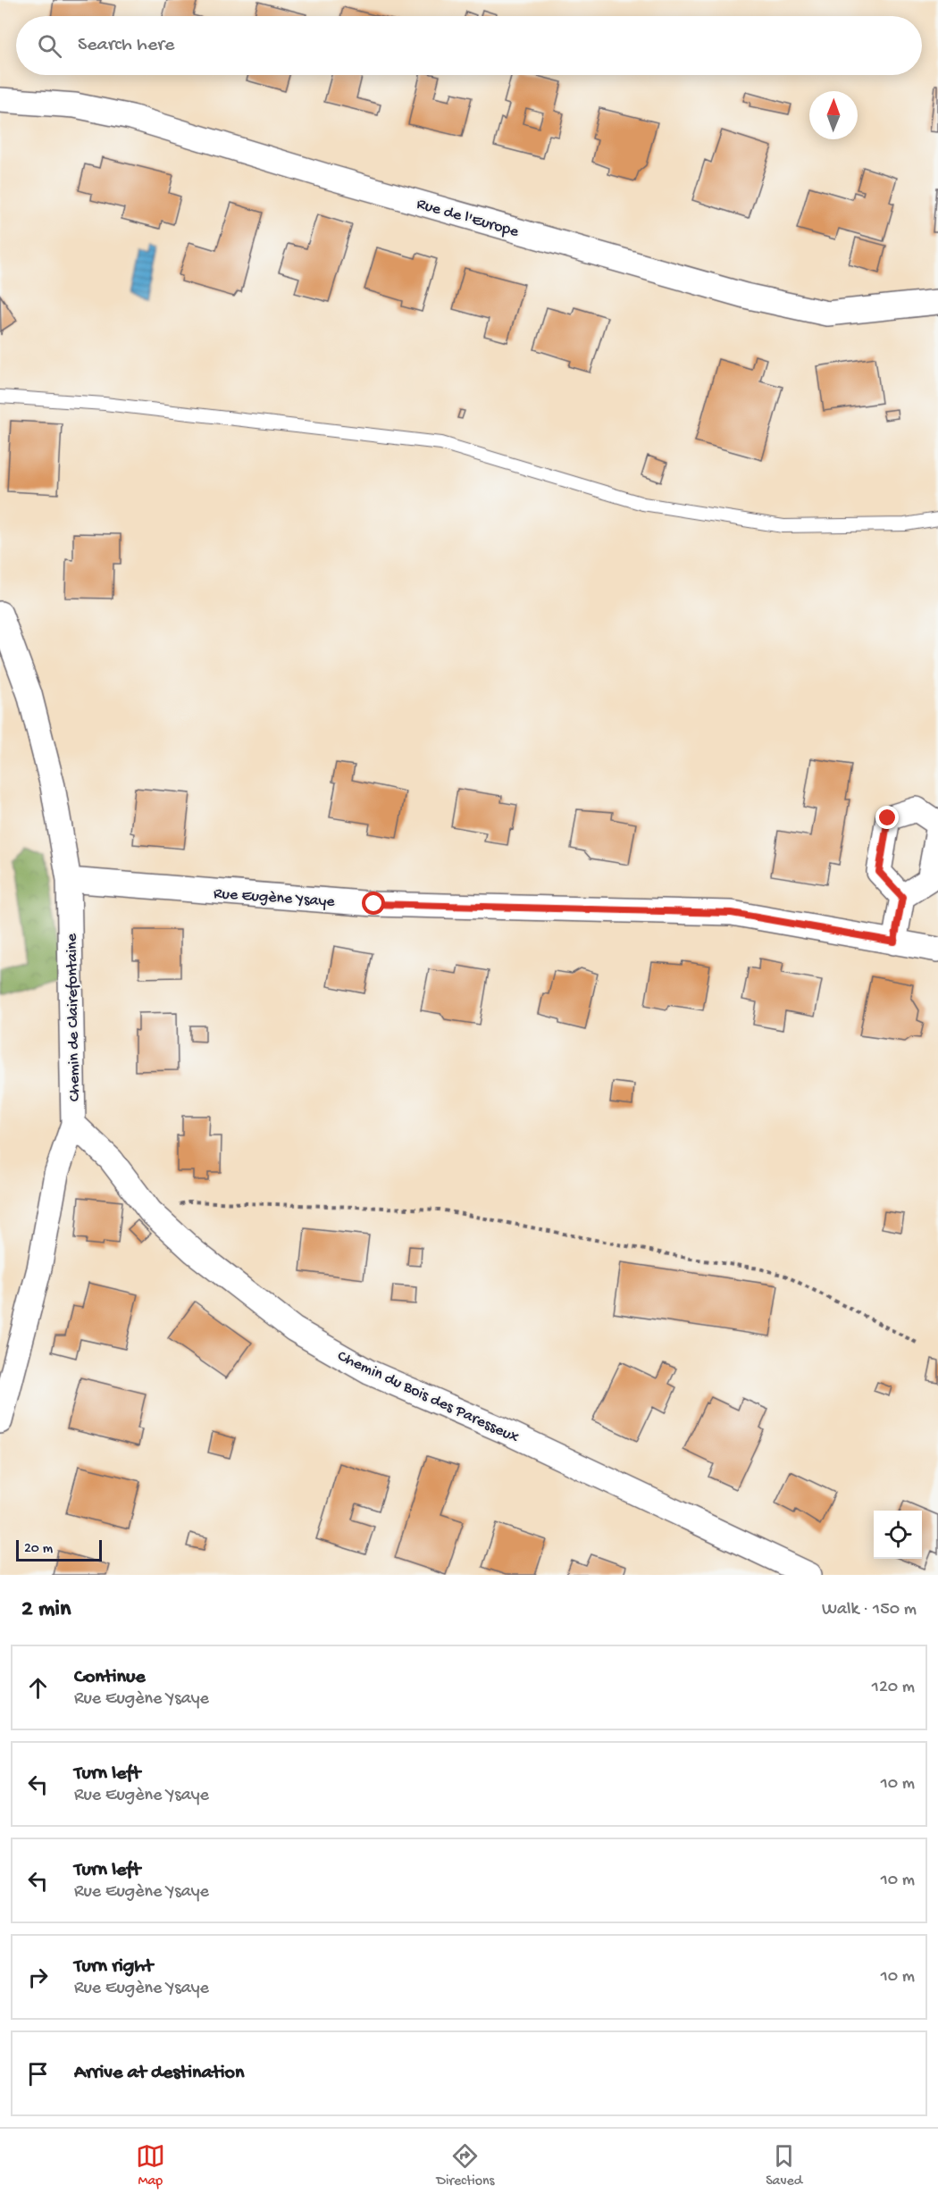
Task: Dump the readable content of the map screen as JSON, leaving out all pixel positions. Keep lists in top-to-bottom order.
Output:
{
  "streets": {
    "street": [
      "Rue de l'Europe",
      "Rue Eugène Ysaye",
      "Chemin de Clairefontaine",
      "Chemin du Bois des Paresseux"
    ]
  },
  "crossings": [
    ["Rue Eugène Ysaye", "Chemin de Clairefontaine"],
    ["Chemin de Clairefontaine", "Chemin du Bois des Paresseux"]
  ],
  "scale_bar": "20 m",
  "north": "top",
  "page": {
    "search": "Search here",
    "scale": "20 m",
    "heading": ["2 min", "Walk · 150 m"],
    "list": [
      ["Continue", "Rue Eugène Ysaye", "120 m"],
      ["Turn left", "Rue Eugène Ysaye", "10 m"],
      ["Turn left", "Rue Eugène Ysaye", "10 m"],
      ["Turn right", "Rue Eugène Ysaye", "10 m"],
      "Arrive at destination"
    ],
    "nav": ["Map", "Directions", "Saved"]
  }
}
